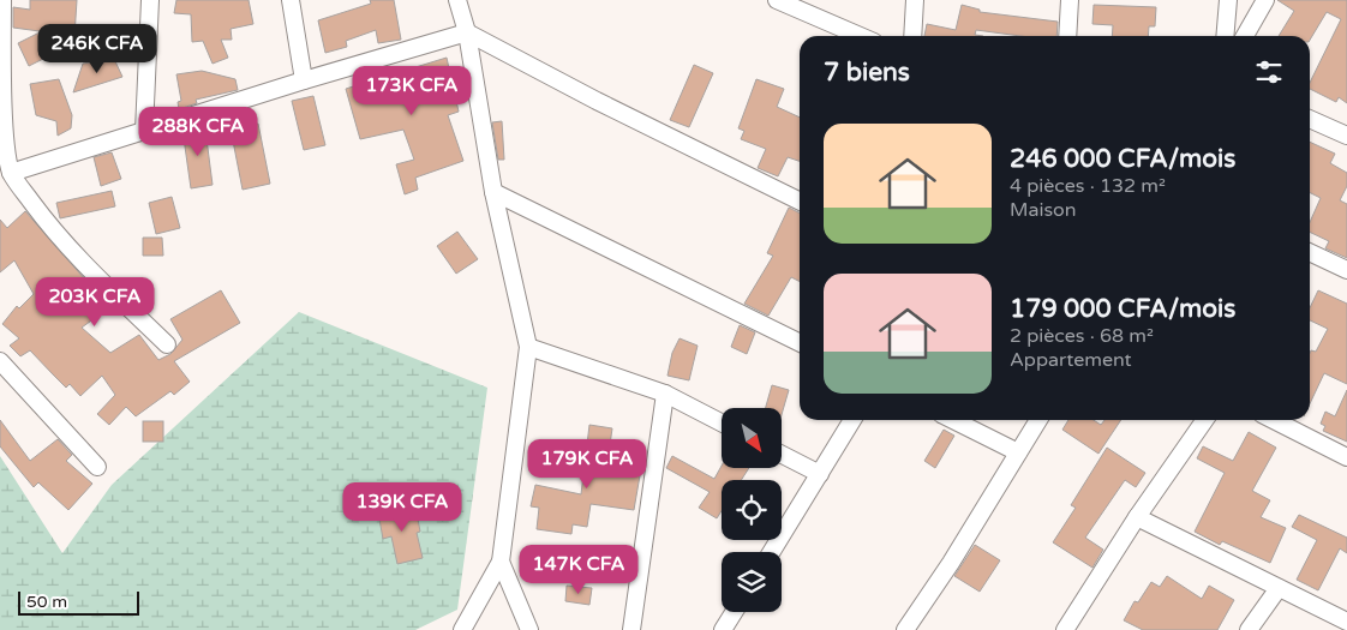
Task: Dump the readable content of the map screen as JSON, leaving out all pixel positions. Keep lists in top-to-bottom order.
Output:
{
  "scale_bar": "50 m",
  "north": "bottom right",
  "page": {
    "price": [
      "246K CFA",
      "173K CFA",
      "288K CFA",
      "203K CFA",
      "179K CFA",
      "139K CFA",
      "147K CFA"
    ],
    "heading": "7 biens",
    "list": [
      {
        "name": "246 000 CFA/mois",
        "note": "4 pièces · 132 m² · Maison"
      },
      {
        "name": "179 000 CFA/mois",
        "note": "2 pièces · 68 m² · Appartement"
      }
    ],
    "scale": "50 m"
  }
}
